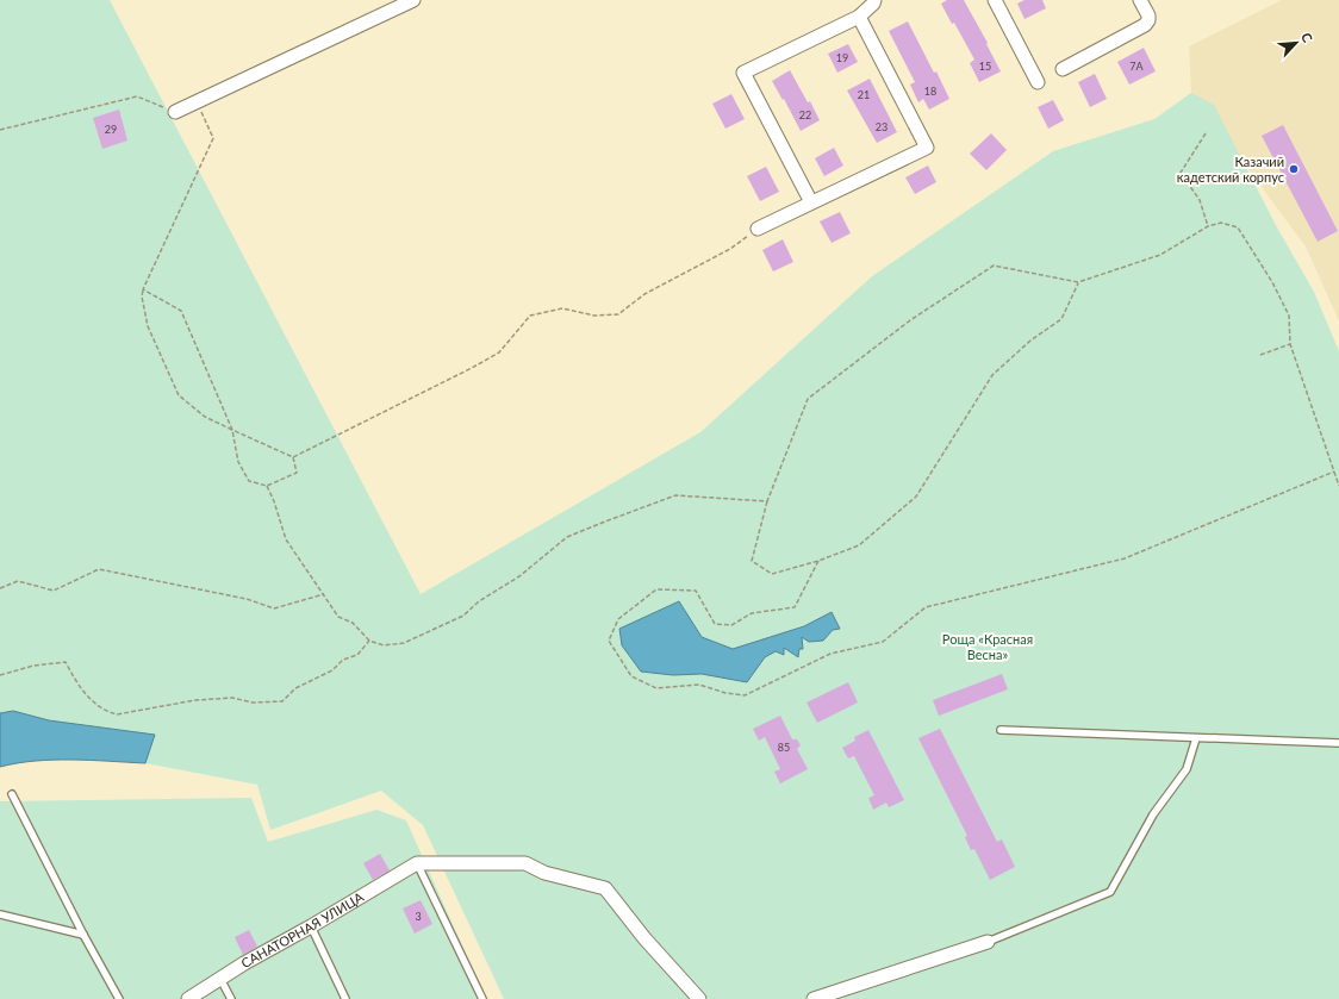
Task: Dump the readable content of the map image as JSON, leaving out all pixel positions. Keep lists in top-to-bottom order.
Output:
{
  "streets": {
    "street": ["САНАТОРНАЯ УЛИЦА"]
  },
  "parks": ["Роща «Красная Весна»"],
  "places": ["Казачий кадетский корпус"],
  "house_numbers": [
    "19",
    "15",
    "7А",
    "18",
    "21",
    "22",
    "23",
    "29",
    "85",
    "3"
  ],
  "north": "top right"
}
